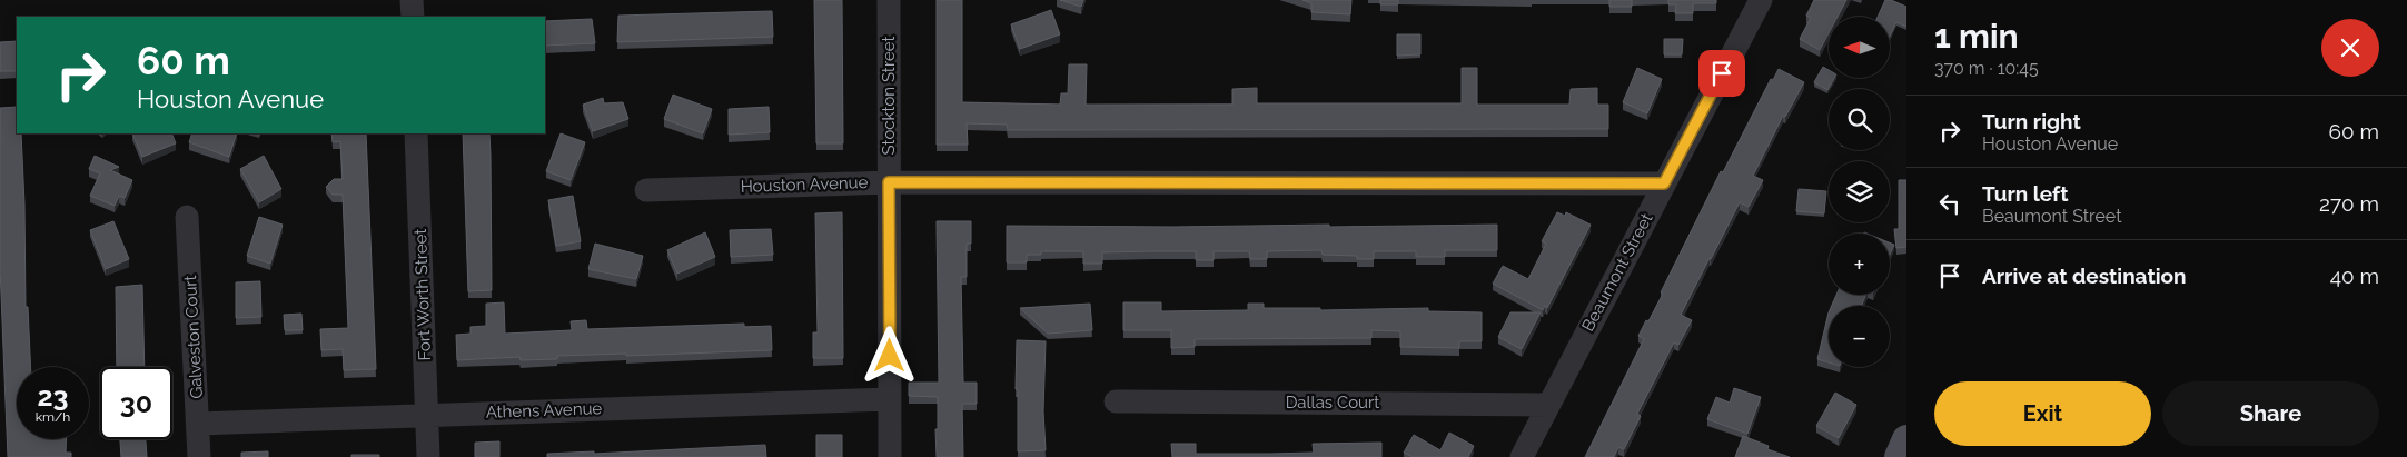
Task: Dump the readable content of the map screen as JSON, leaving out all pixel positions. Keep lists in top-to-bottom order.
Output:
{
  "streets": {
    "street": [
      "Stockton Street",
      "Houston Avenue",
      "Beaumont Street",
      "Fort Worth Street",
      "Galveston Court",
      "Dallas Court",
      "Athens Avenue"
    ]
  },
  "crossings": [
    ["Stockton Street", "Houston Avenue"],
    ["Stockton Street", "Athens Avenue"],
    ["Houston Avenue", "Beaumont Street"],
    ["Beaumont Street", "Dallas Court"],
    ["Fort Worth Street", "Athens Avenue"],
    ["Galveston Court", "Athens Avenue"]
  ],
  "north": "left",
  "page": {
    "heading": ["1 min", "370 m · 10:45"],
    "map_buttons": ["+", "−"],
    "turn": ["60 m", "Houston Avenue"],
    "list": [
      {
        "name": "Turn right",
        "note": "Houston Avenue",
        "value": "60 m"
      },
      {
        "name": "Turn left",
        "note": "Beaumont Street",
        "value": "270 m"
      },
      {
        "name": "Arrive at destination",
        "value": "40 m"
      }
    ],
    "speed": "23 km/h",
    "limit": "30",
    "buttons": ["Exit", "Share"]
  }
}
